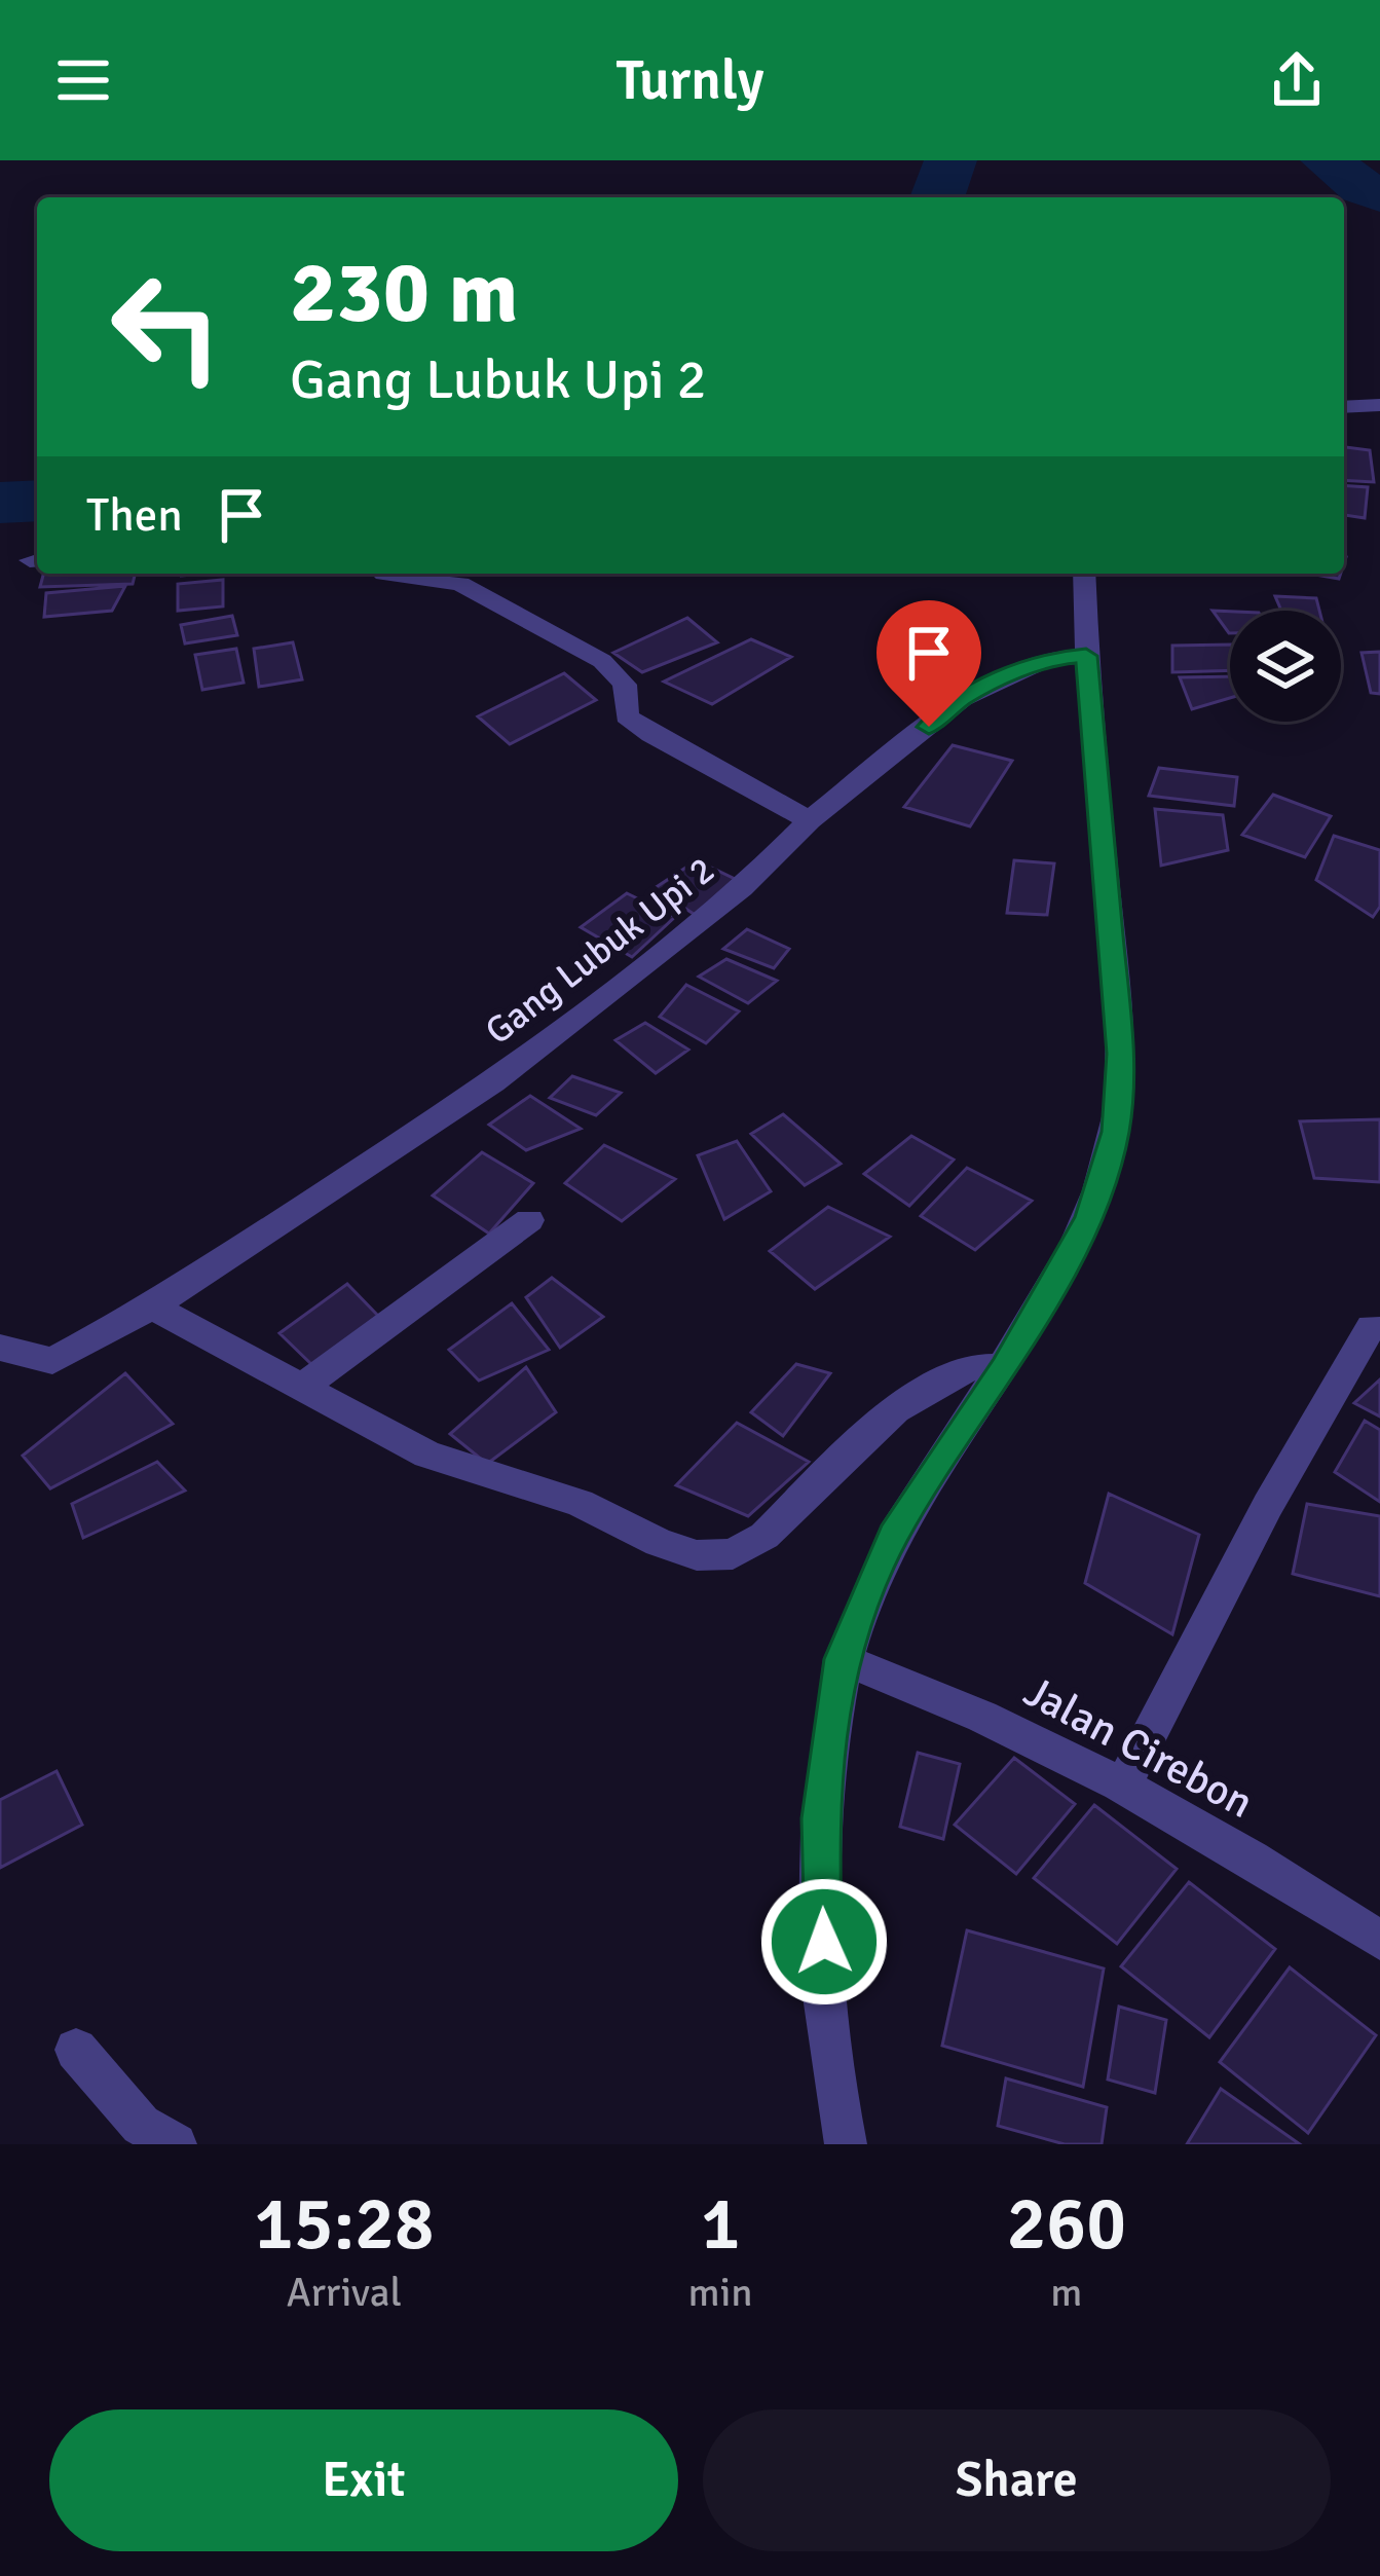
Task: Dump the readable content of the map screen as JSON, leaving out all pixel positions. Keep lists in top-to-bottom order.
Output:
{
  "streets": {
    "street": ["Gang Lubuk Upi 2", "Jalan Cirebon"]
  },
  "page": {
    "header": "Turnly",
    "turn": ["230 m", "Gang Lubuk Upi 2"],
    "then": "Then",
    "eta": [
      "15:28",
      "Arrival",
      "1",
      "min",
      "260",
      "m"
    ],
    "buttons": ["Exit", "Share"]
  }
}
